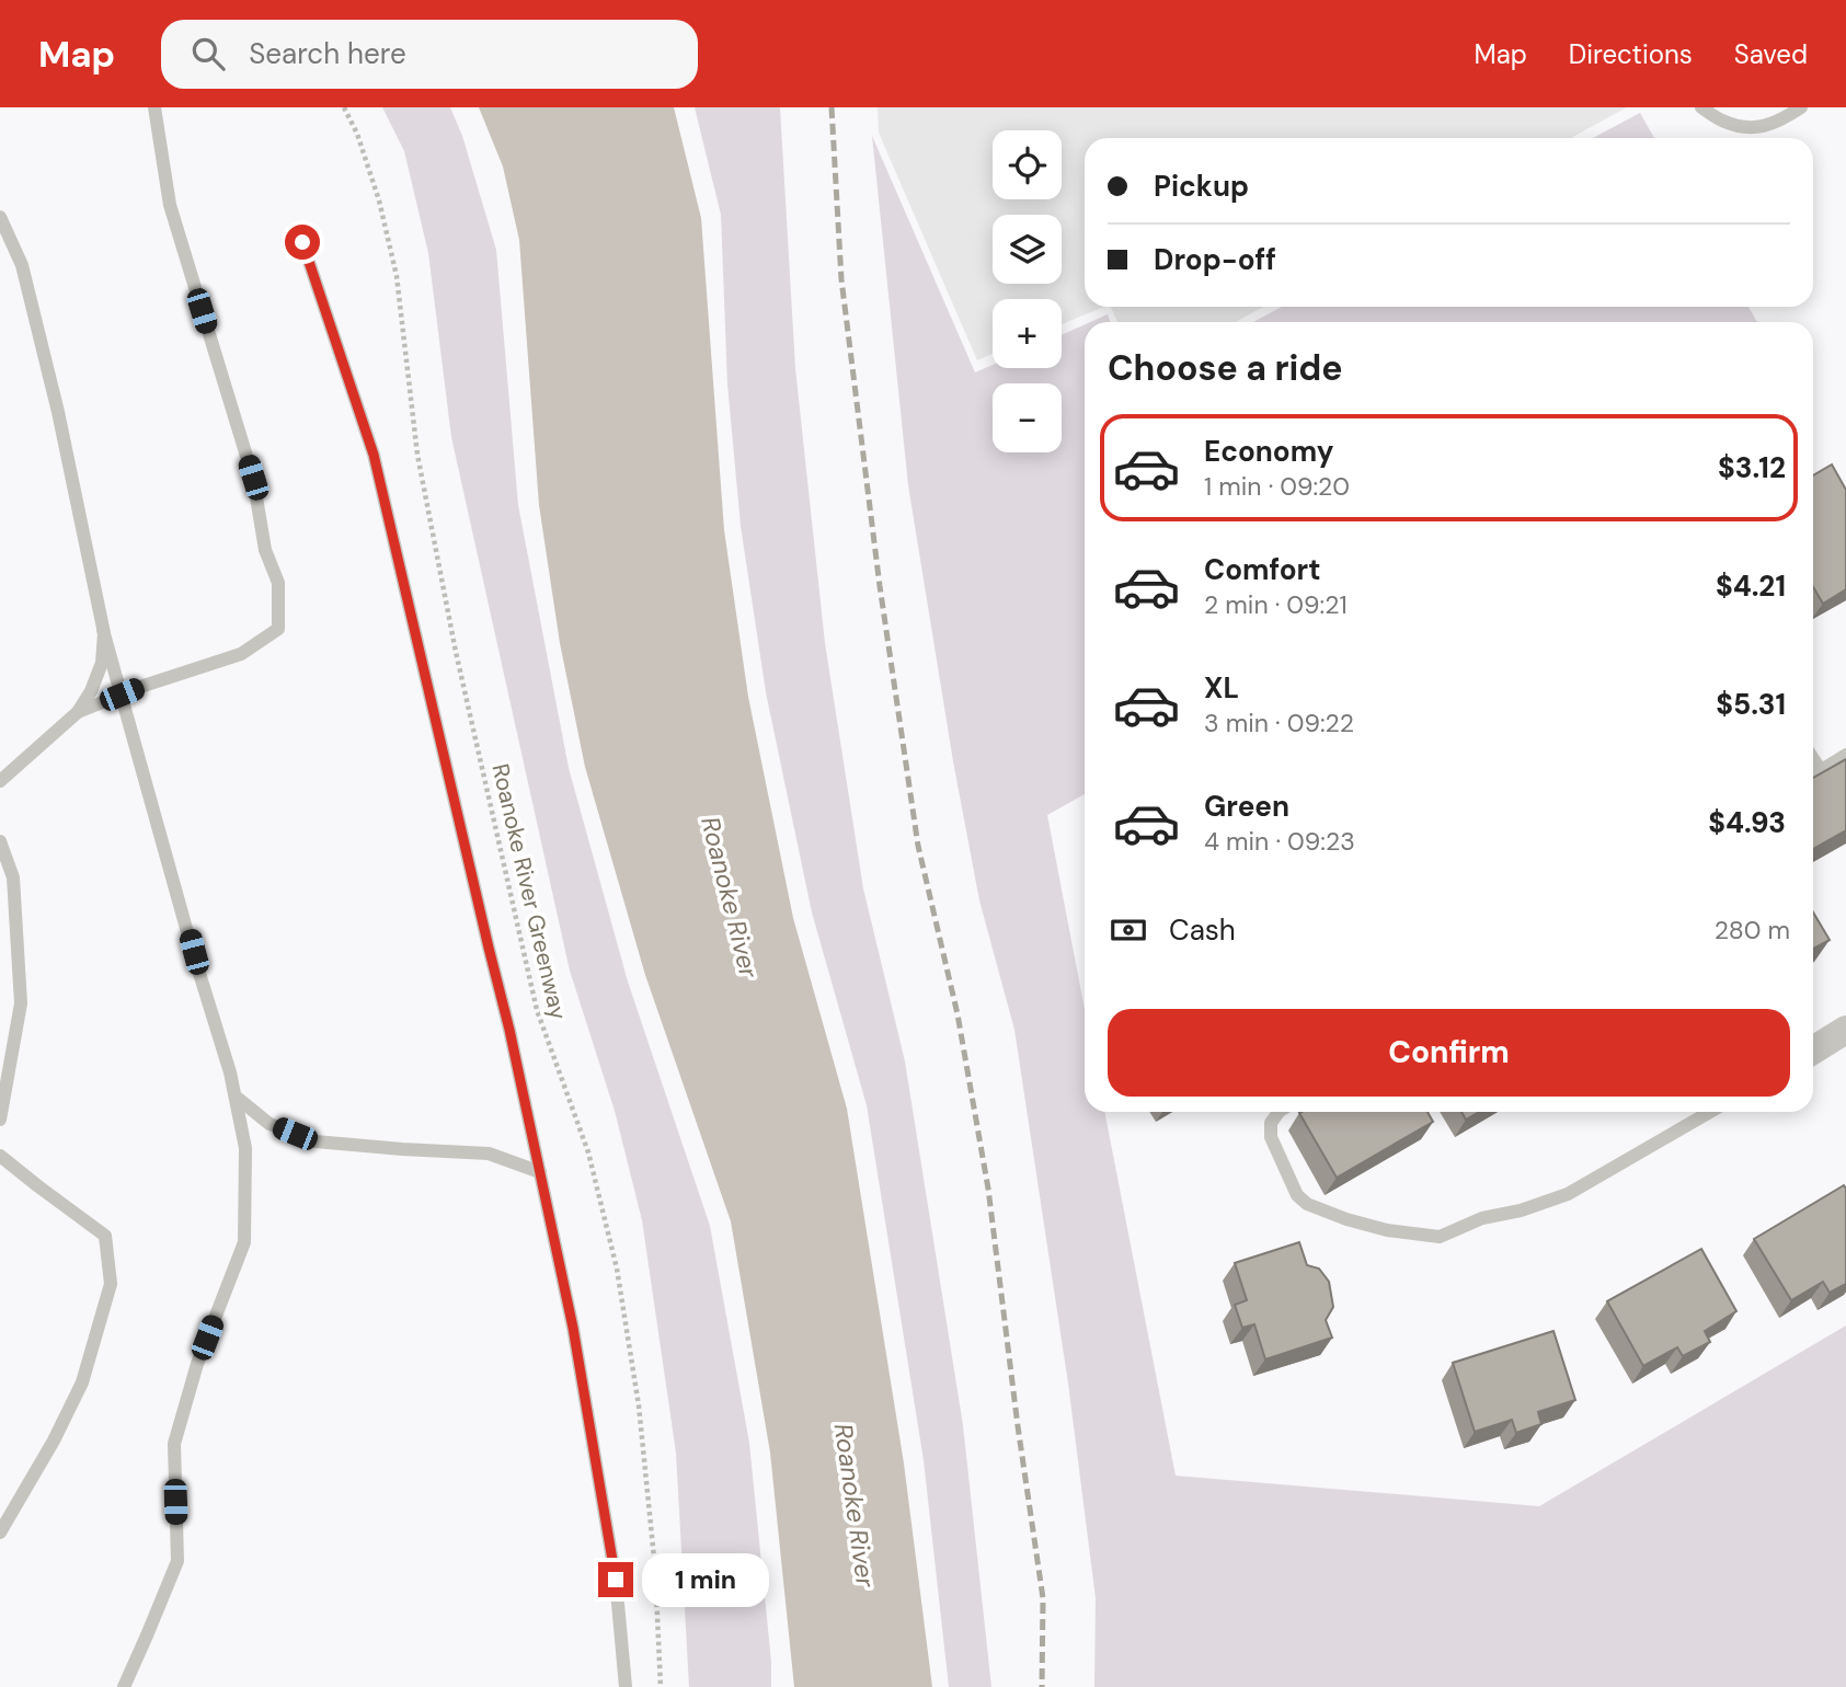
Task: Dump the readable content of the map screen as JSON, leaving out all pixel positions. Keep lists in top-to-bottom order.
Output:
{
  "streets": {
    "path": ["Roanoke River Greenway"]
  },
  "water": ["Roanoke River"],
  "page": {
    "header": "Map",
    "search": "Search here",
    "nav": ["Map", "Directions", "Saved"],
    "map_buttons": ["+", "−"],
    "banner": ["Pickup", "Drop-off"],
    "heading": "Choose a ride",
    "list": [
      {
        "name": "Economy",
        "note": "1 min · 09:20",
        "value": "$3.12"
      },
      {
        "name": "Comfort",
        "note": "2 min · 09:21",
        "value": "$4.21"
      },
      {
        "name": "XL",
        "note": "3 min · 09:22",
        "value": "$5.31"
      },
      {
        "name": "Green",
        "note": "4 min · 09:23",
        "value": "$4.93"
      }
    ],
    "pay": ["Cash", "280 m"],
    "buttons": "Confirm",
    "bubble": "1 min"
  }
}
